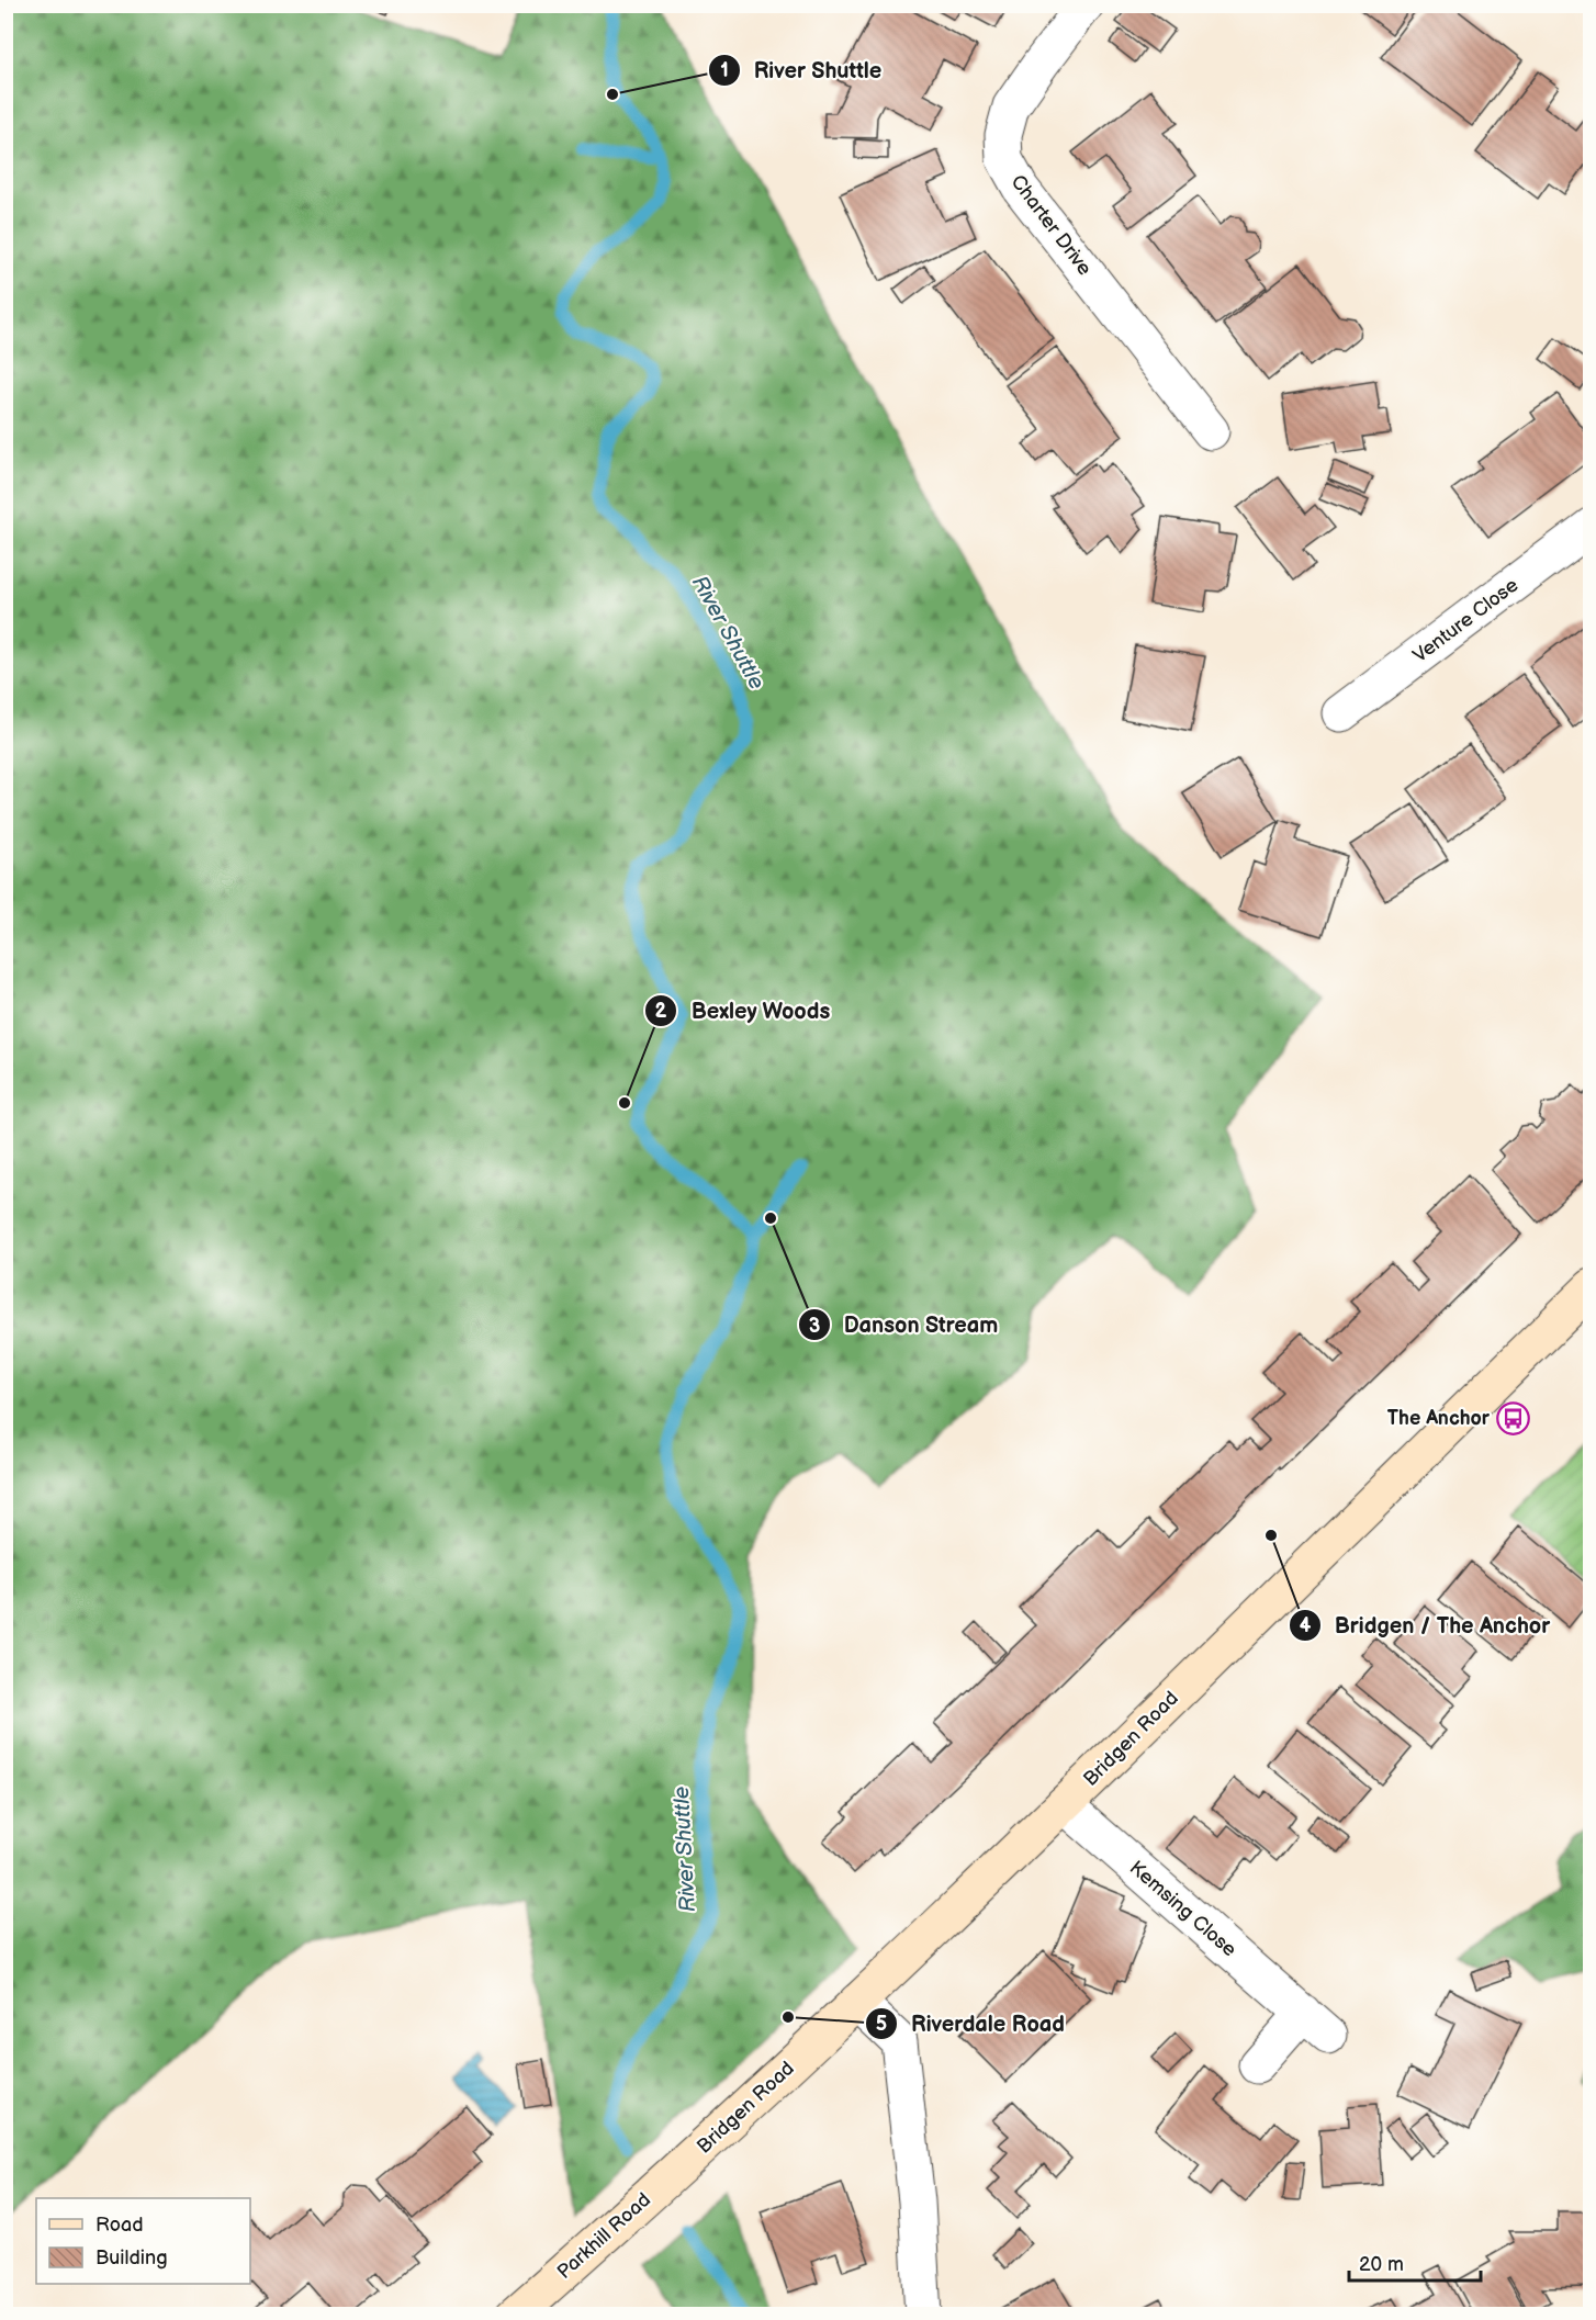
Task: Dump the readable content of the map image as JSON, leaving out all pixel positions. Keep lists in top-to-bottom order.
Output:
{
  "streets": {
    "main road": ["Bridgen Road", "Parkhill Road"],
    "street": ["Charter Drive", "Venture Close", "Kemsing Close"]
  },
  "crossings": [
    ["Bridgen Road", "Kemsing Close"],
    ["Bridgen Road", "Parkhill Road"]
  ],
  "water": ["River Shuttle"],
  "places": {
    "other": [
      "River Shuttle",
      "Bexley Woods",
      "Danson Stream",
      "Bridgen / The Anchor",
      "Riverdale Road"
    ],
    "bus stop": ["The Anchor"]
  },
  "legend": ["Road", "Building"],
  "scale_bar": "20 m"
}
